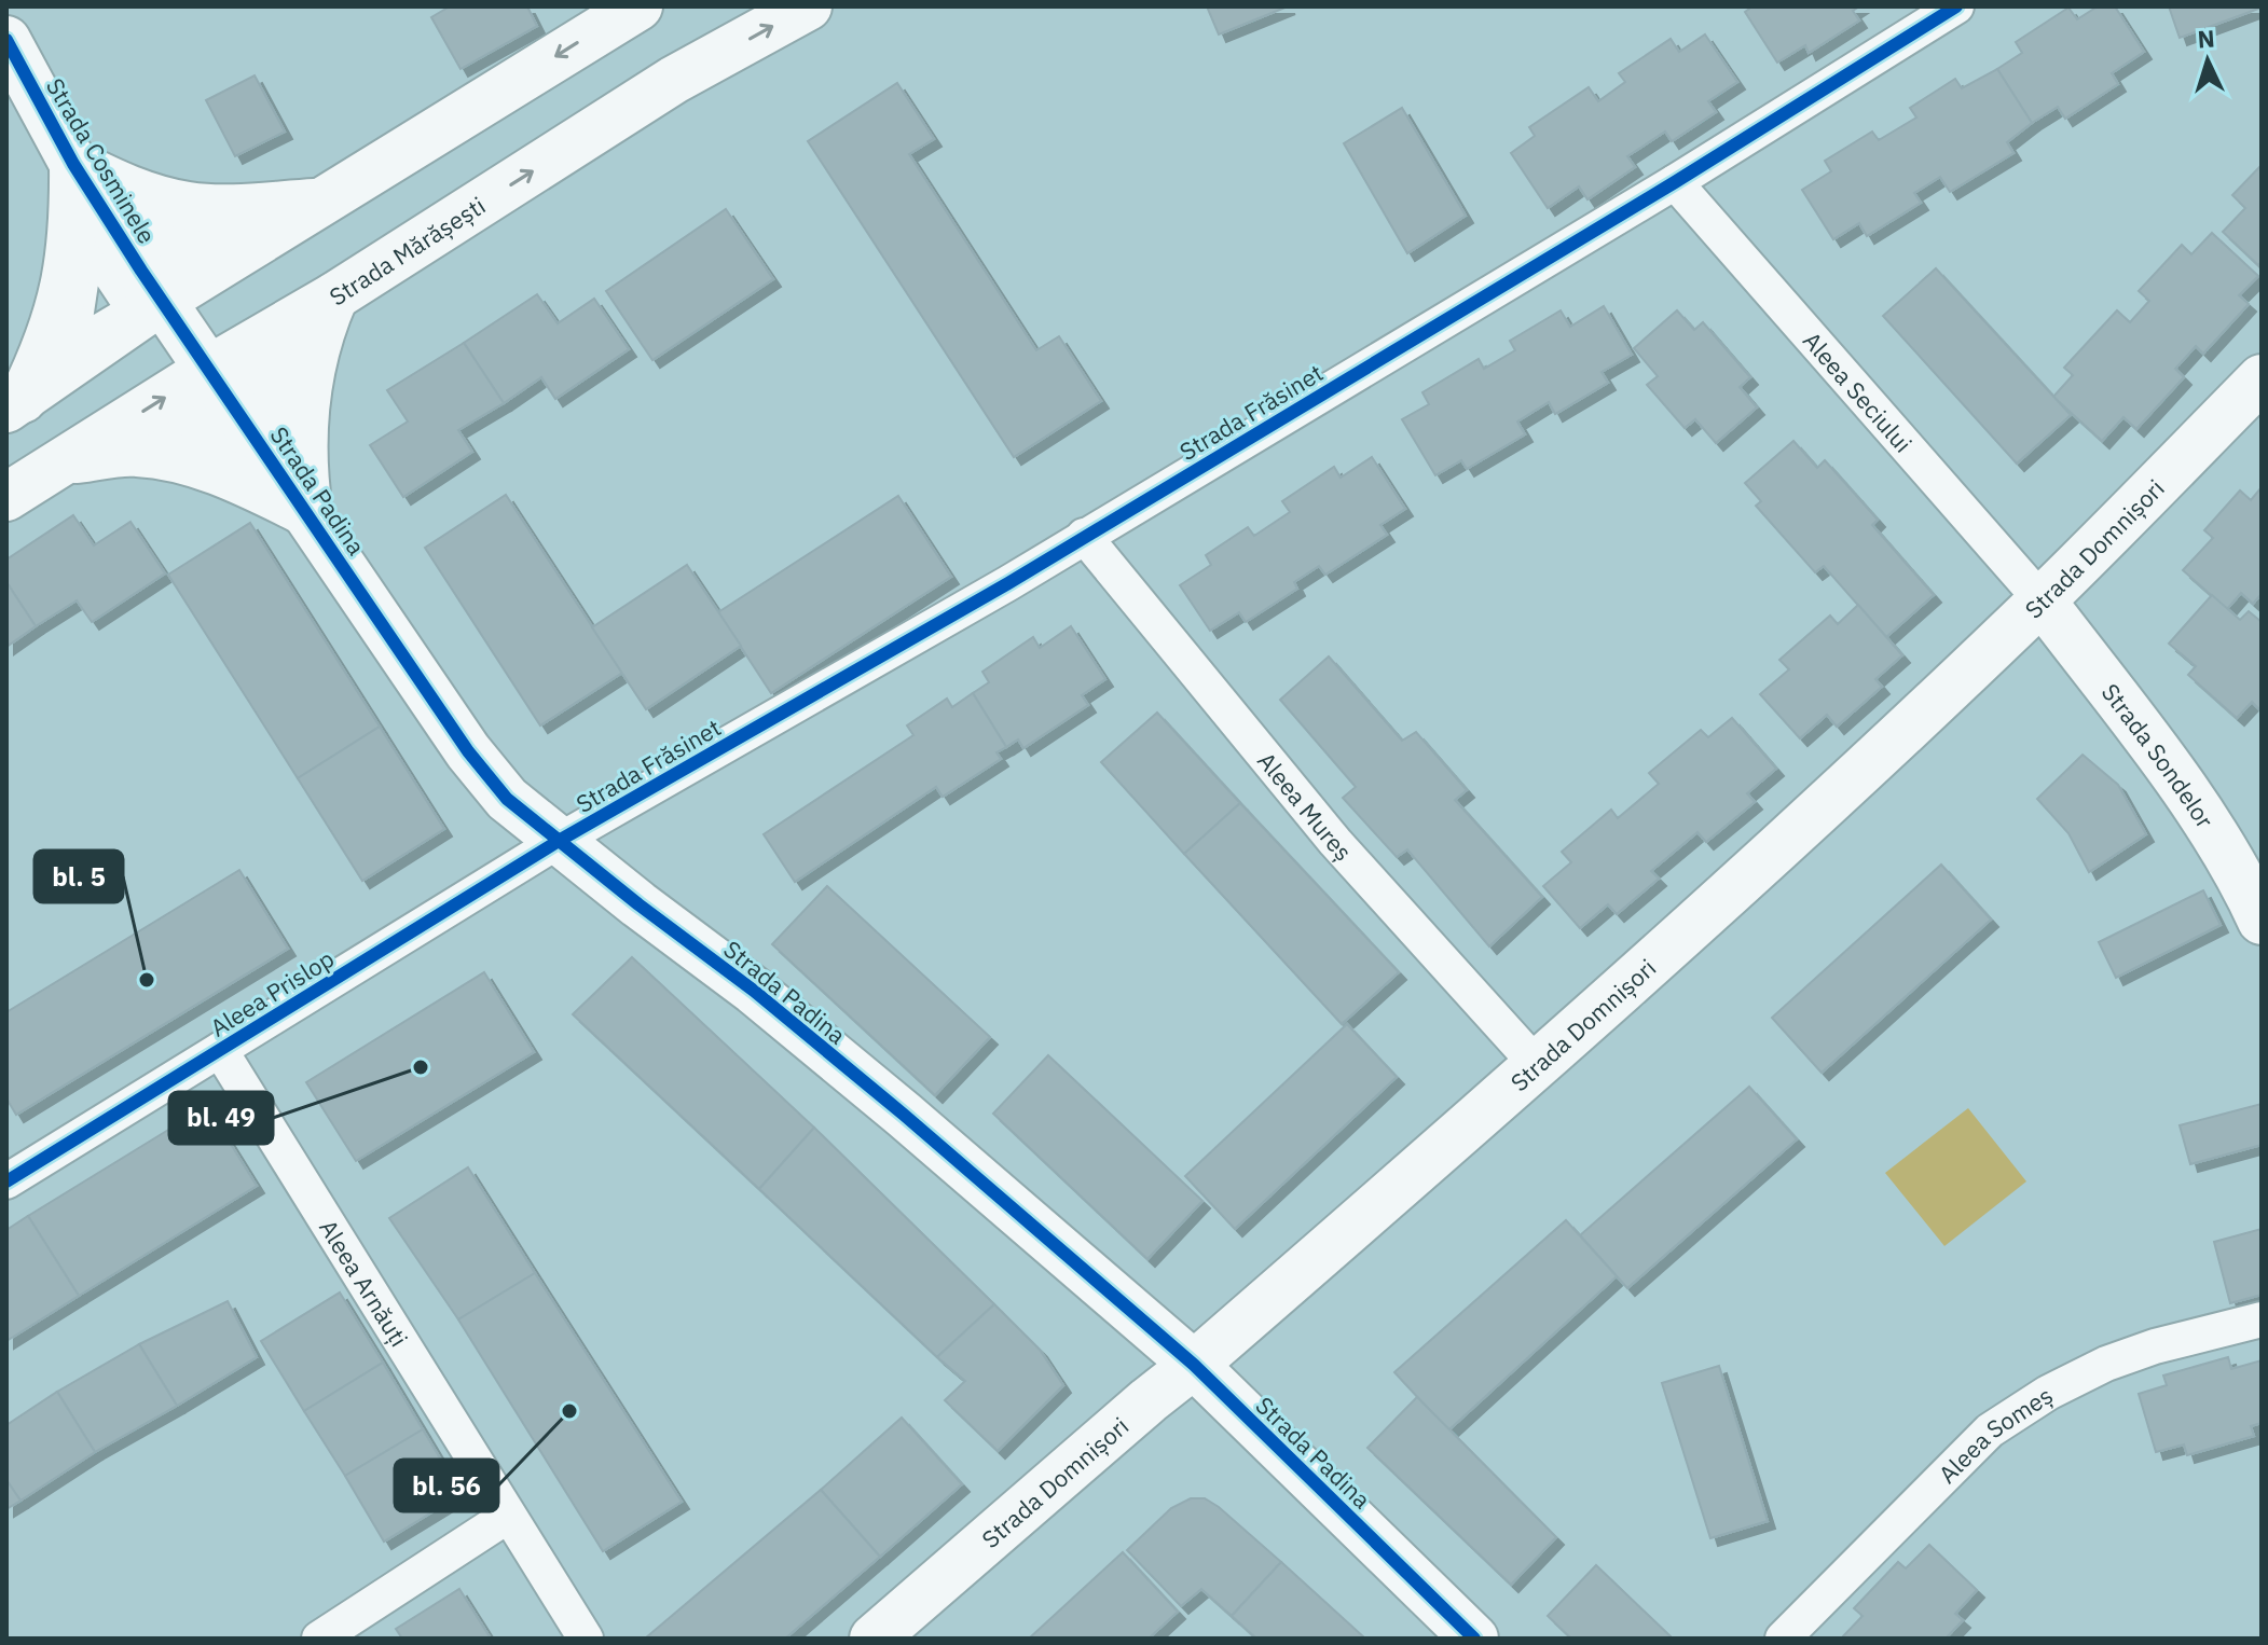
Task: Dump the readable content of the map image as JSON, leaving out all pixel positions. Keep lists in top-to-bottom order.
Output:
{
  "streets": {
    "street": [
      "Strada Cosminele",
      "Strada Mărășești",
      "Aleea Seciului",
      "Strada Frăsinet",
      "Strada Padina",
      "Strada Domnișori",
      "Strada Sondelor",
      "Aleea Mureș",
      "Aleea Prislop",
      "Aleea Arnăuți",
      "Aleea Someș"
    ]
  },
  "crossings": [
    ["Strada Cosminele", "Strada Padina"],
    ["Strada Mărășești", "Strada Padina"],
    ["Aleea Seciului", "Strada Frăsinet"],
    ["Aleea Seciului", "Strada Domnișori"],
    ["Aleea Seciului", "Strada Sondelor"],
    ["Strada Frăsinet", "Strada Padina"],
    ["Strada Frăsinet", "Aleea Mureș"],
    ["Strada Frăsinet", "Aleea Prislop"],
    ["Strada Padina", "Strada Domnișori"],
    ["Strada Padina", "Aleea Prislop"],
    ["Strada Domnișori", "Strada Sondelor"],
    ["Strada Domnișori", "Aleea Mureș"],
    ["Aleea Prislop", "Aleea Arnăuți"]
  ],
  "places": ["bl. 5", "bl. 49", "bl. 56"],
  "north": "top"
}
